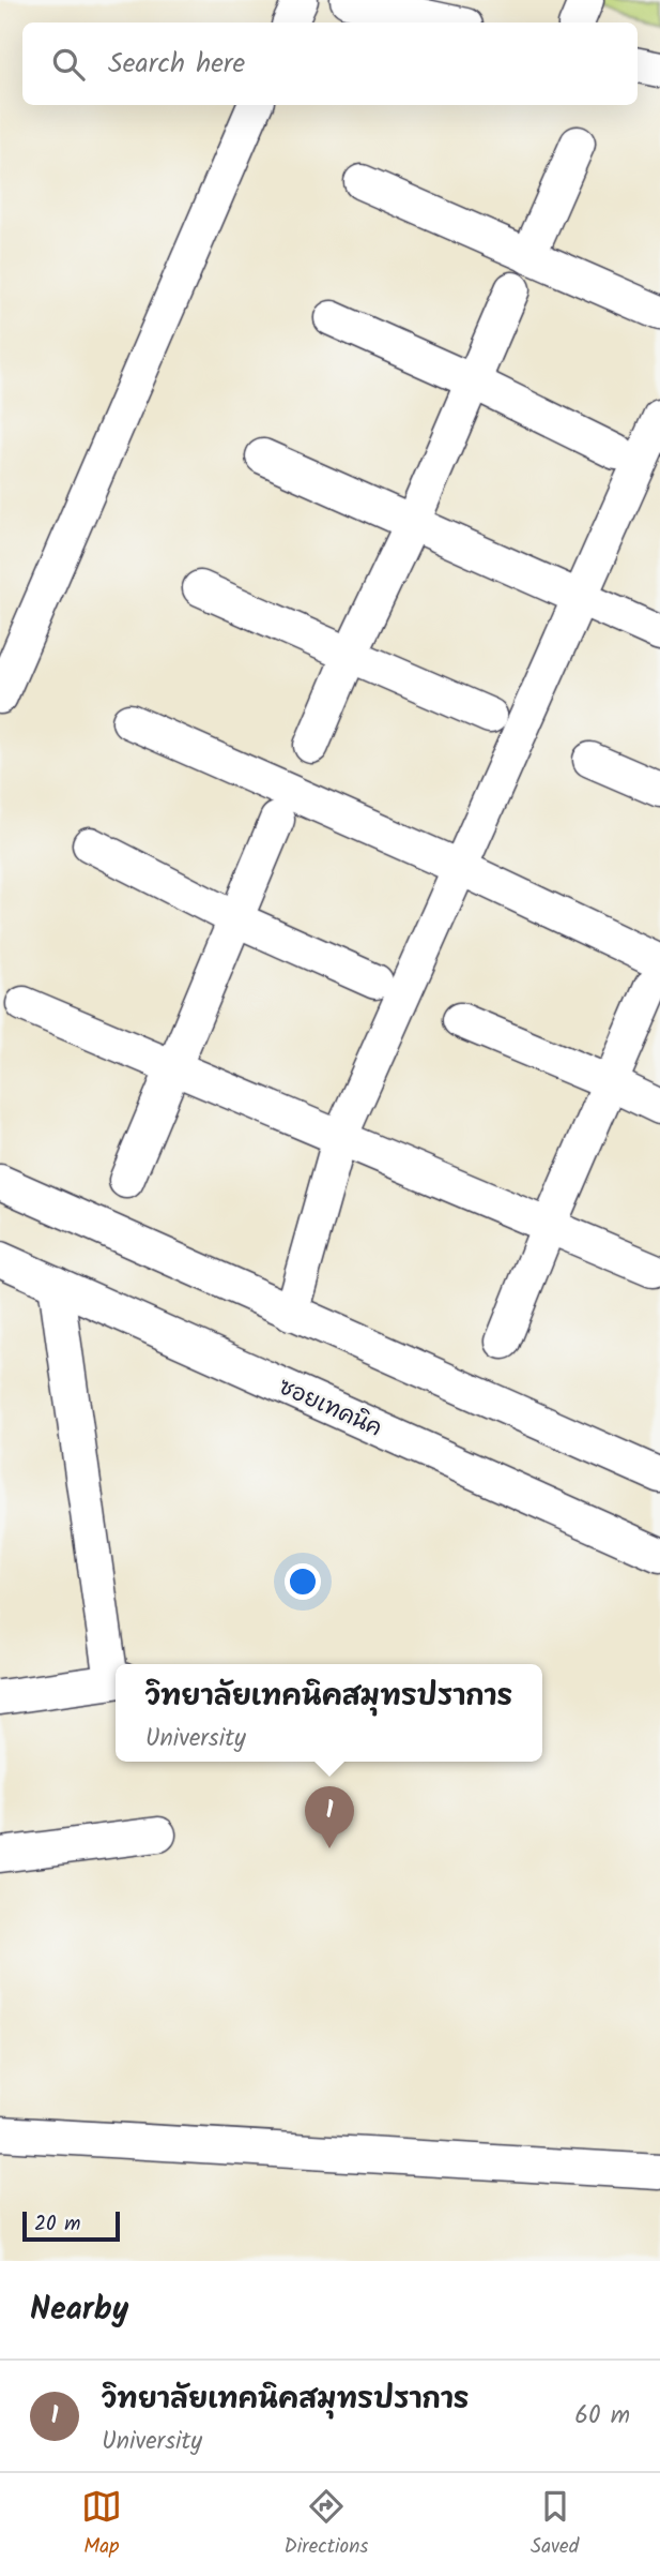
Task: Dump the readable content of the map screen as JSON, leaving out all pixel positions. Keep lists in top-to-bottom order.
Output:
{
  "streets": {
    "street": ["ซอยเทคนิค"]
  },
  "scale_bar": "20 m",
  "page": {
    "search": "Search here",
    "popup": ["วิทยาลัยเทคนิคสมุทรปราการ", "University"],
    "pins": "1",
    "scale": "20 m",
    "heading": "Nearby",
    "list": [
      {
        "mark": "1",
        "name": "วิทยาลัยเทคนิคสมุทรปราการ",
        "note": "University",
        "value": "60 m"
      }
    ],
    "nav": ["Map", "Directions", "Saved"]
  }
}
